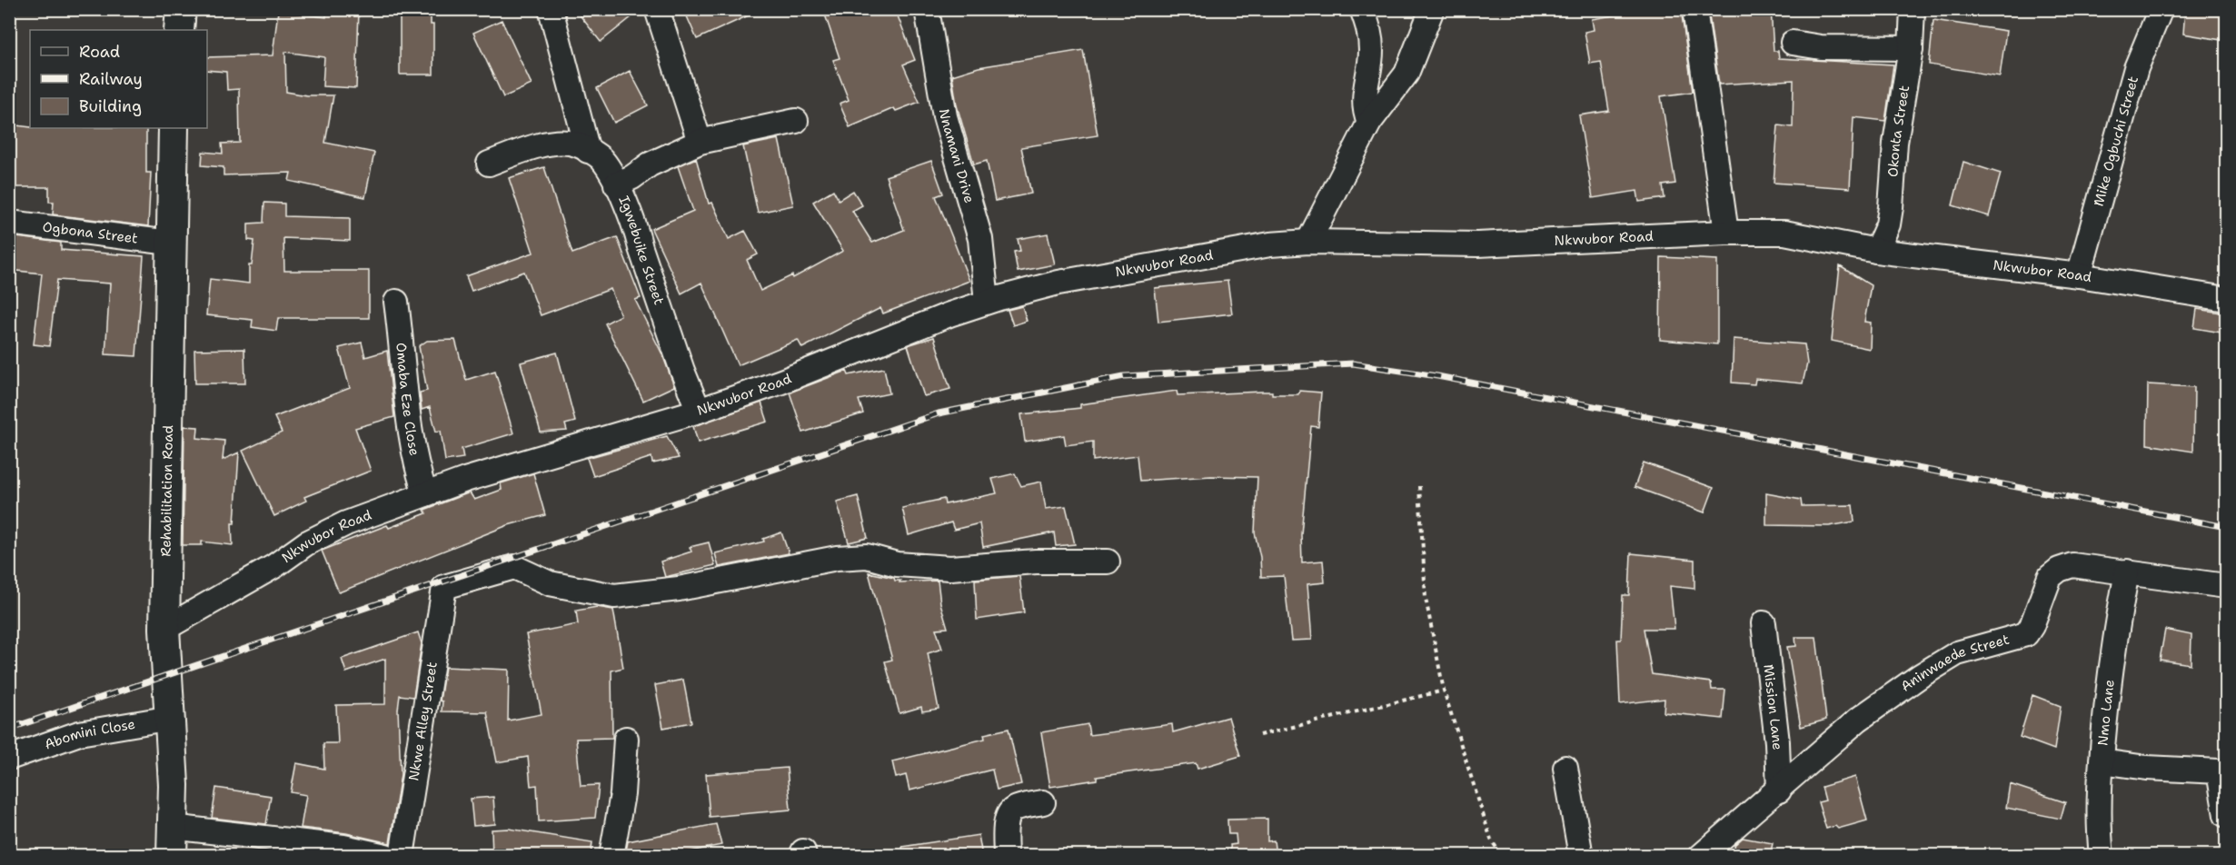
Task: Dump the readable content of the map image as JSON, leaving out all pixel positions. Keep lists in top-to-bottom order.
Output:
{
  "streets": {
    "main road": ["Rehabilitation Road"],
    "street": [
      "Okonta Street",
      "Mike Ogbuchi Street",
      "Nnamani Drive",
      "Ogbona Street",
      "Nkwubor Road",
      "Igwebuike Street",
      "Omaba Eze Close",
      "Aninwaede Street",
      "Mission Lane",
      "Nmo Lane",
      "Nkwe Alley Street",
      "Abomini Close"
    ]
  },
  "crossings": [
    ["Okonta Street", "Nkwubor Road"],
    ["Mike Ogbuchi Street", "Nkwubor Road"],
    ["Nnamani Drive", "Nkwubor Road"],
    ["Ogbona Street", "Rehabilitation Road"],
    ["Nkwubor Road", "Igwebuike Street"],
    ["Nkwubor Road", "Omaba Eze Close"],
    ["Nkwubor Road", "Rehabilitation Road"],
    ["Rehabilitation Road", "Abomini Close"],
    ["Aninwaede Street", "Mission Lane"],
    ["Aninwaede Street", "Nmo Lane"]
  ],
  "legend": ["Road", "Railway", "Building"]
}
